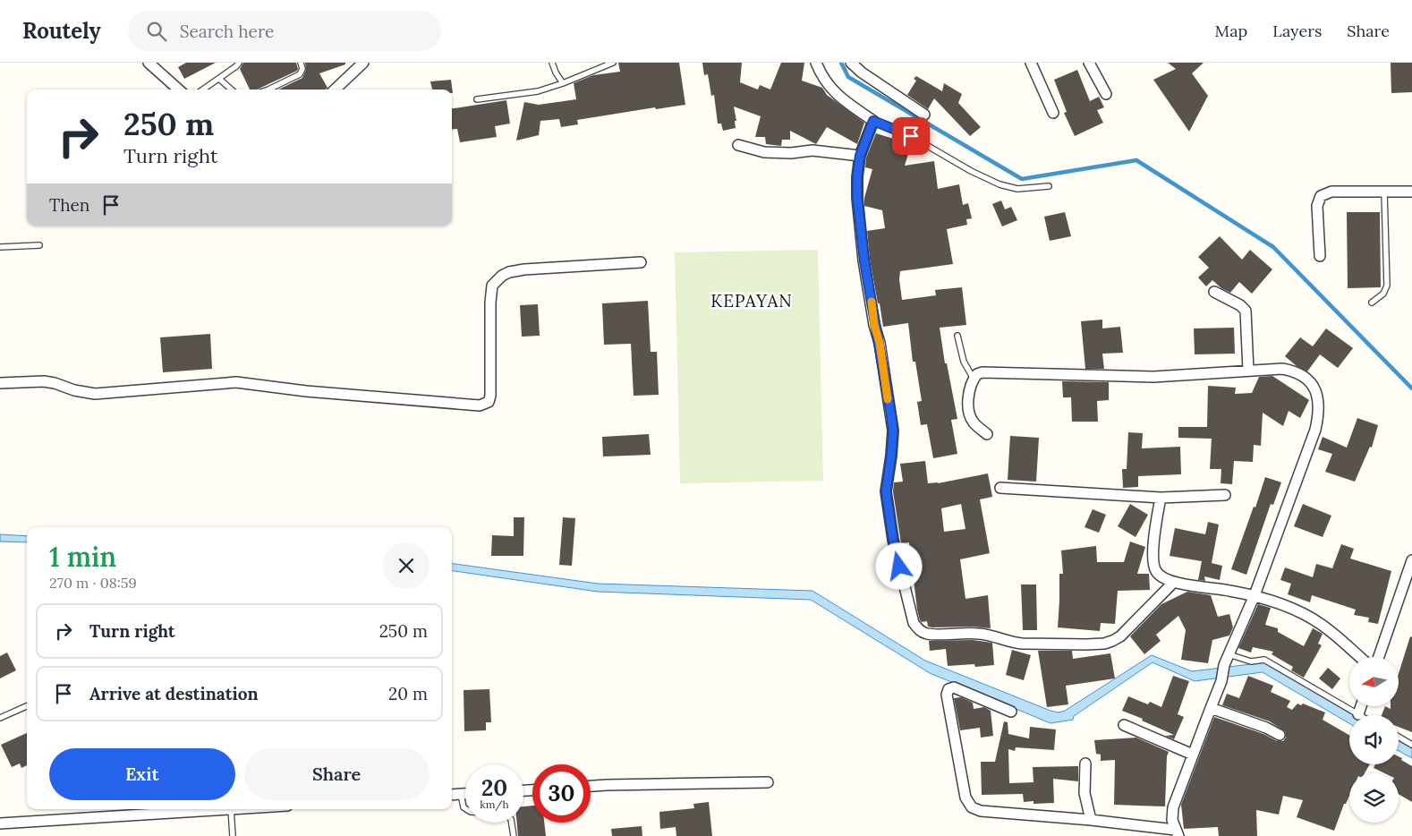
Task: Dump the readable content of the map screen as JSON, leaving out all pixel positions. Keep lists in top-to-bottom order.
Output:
{
  "districts": ["KEPAYAN"],
  "north": "left",
  "page": {
    "header": "Routely",
    "search": "Search here",
    "nav": ["Map", "Layers", "Share"],
    "turn": ["250 m", "Turn right"],
    "then": "Then",
    "heading": ["1 min", "270 m · 08:59"],
    "list": [
      {
        "name": "Turn right",
        "value": "250 m"
      },
      {
        "name": "Arrive at destination",
        "value": "20 m"
      }
    ],
    "buttons": ["Exit", "Share"],
    "speed": "20 km/h",
    "limit": "30"
  }
}
